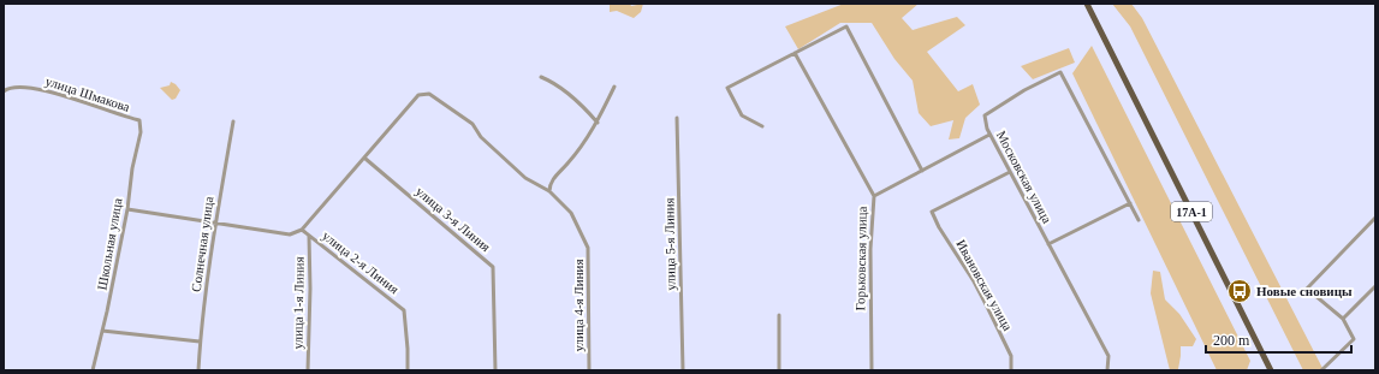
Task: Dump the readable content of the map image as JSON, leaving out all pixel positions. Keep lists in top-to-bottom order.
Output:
{
  "streets": {
    "main road": ["17А-1"],
    "street": [
      "улица Шмакова",
      "Московская улица",
      "улица 3-я Линия",
      "Школьная улица",
      "Солнечная улица",
      "улица 5-я Линия",
      "Горьковская улица",
      "улица 2-я Линия",
      "Ивановская улица",
      "улица 1-я Линия",
      "улица 4-я Линия"
    ]
  },
  "crossings": [
    ["улица Шмакова", "Школьная улица"],
    ["Московская улица", "Ивановская улица"],
    ["улица 3-я Линия", "улица 4-я Линия"],
    ["улица 2-я Линия", "улица 1-я Линия"]
  ],
  "places": {
    "bus stop": ["Новые сновицы"]
  },
  "scale_bar": "200 m"
}
